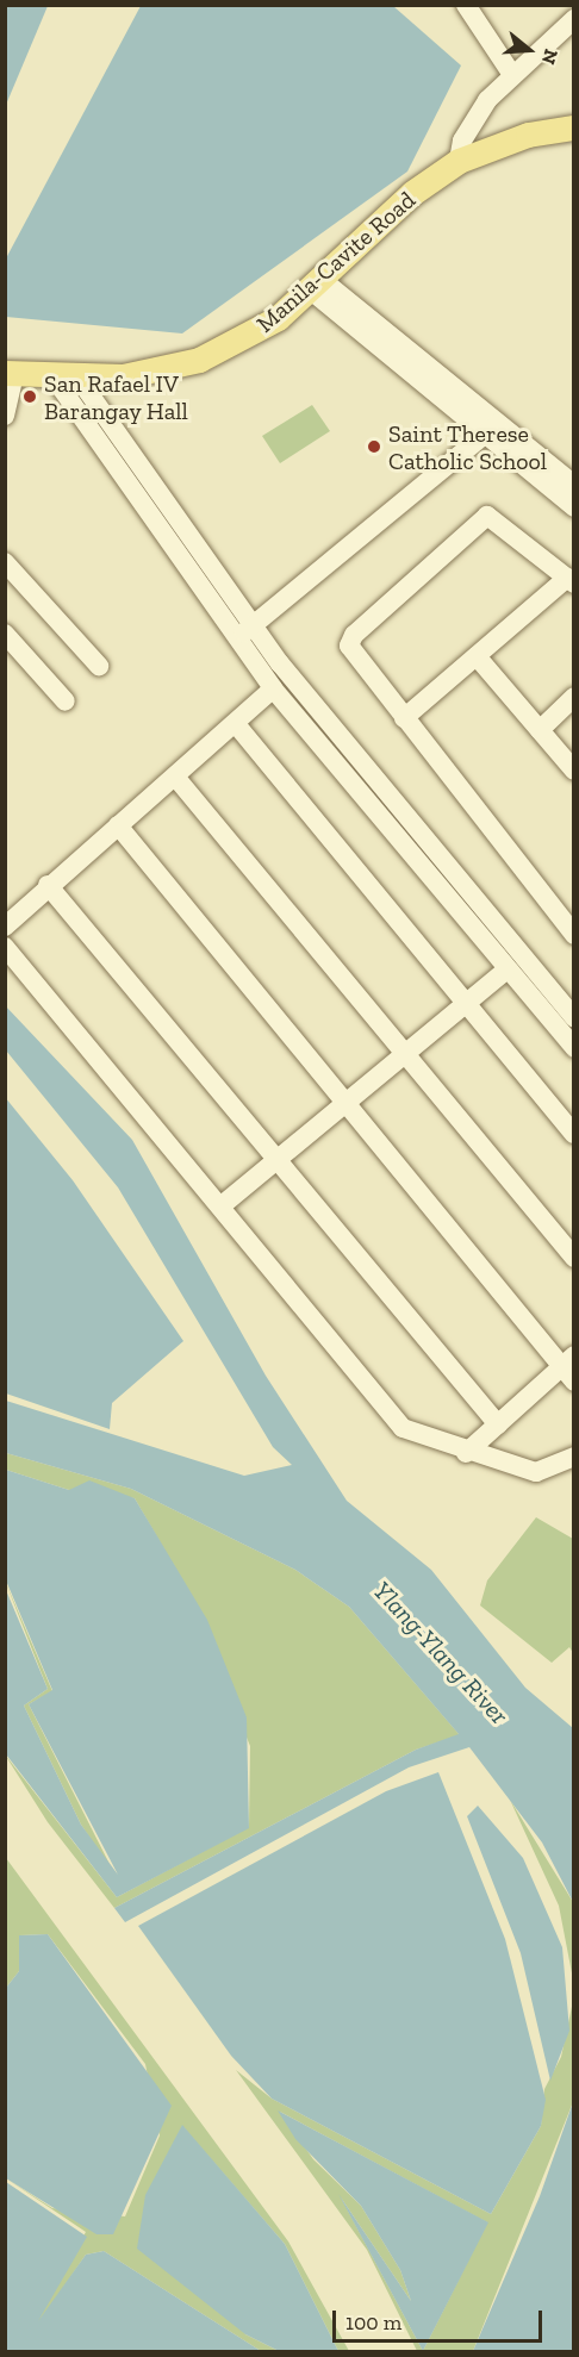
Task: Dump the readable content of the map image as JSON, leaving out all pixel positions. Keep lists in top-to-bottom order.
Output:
{
  "streets": {
    "main road": ["Manila-Cavite Road"]
  },
  "water": ["Ylang-Ylang River"],
  "places": ["San Rafael IV Barangay Hall", "Saint Therese Catholic School"],
  "scale_bar": "100 m",
  "north": "right"
}
